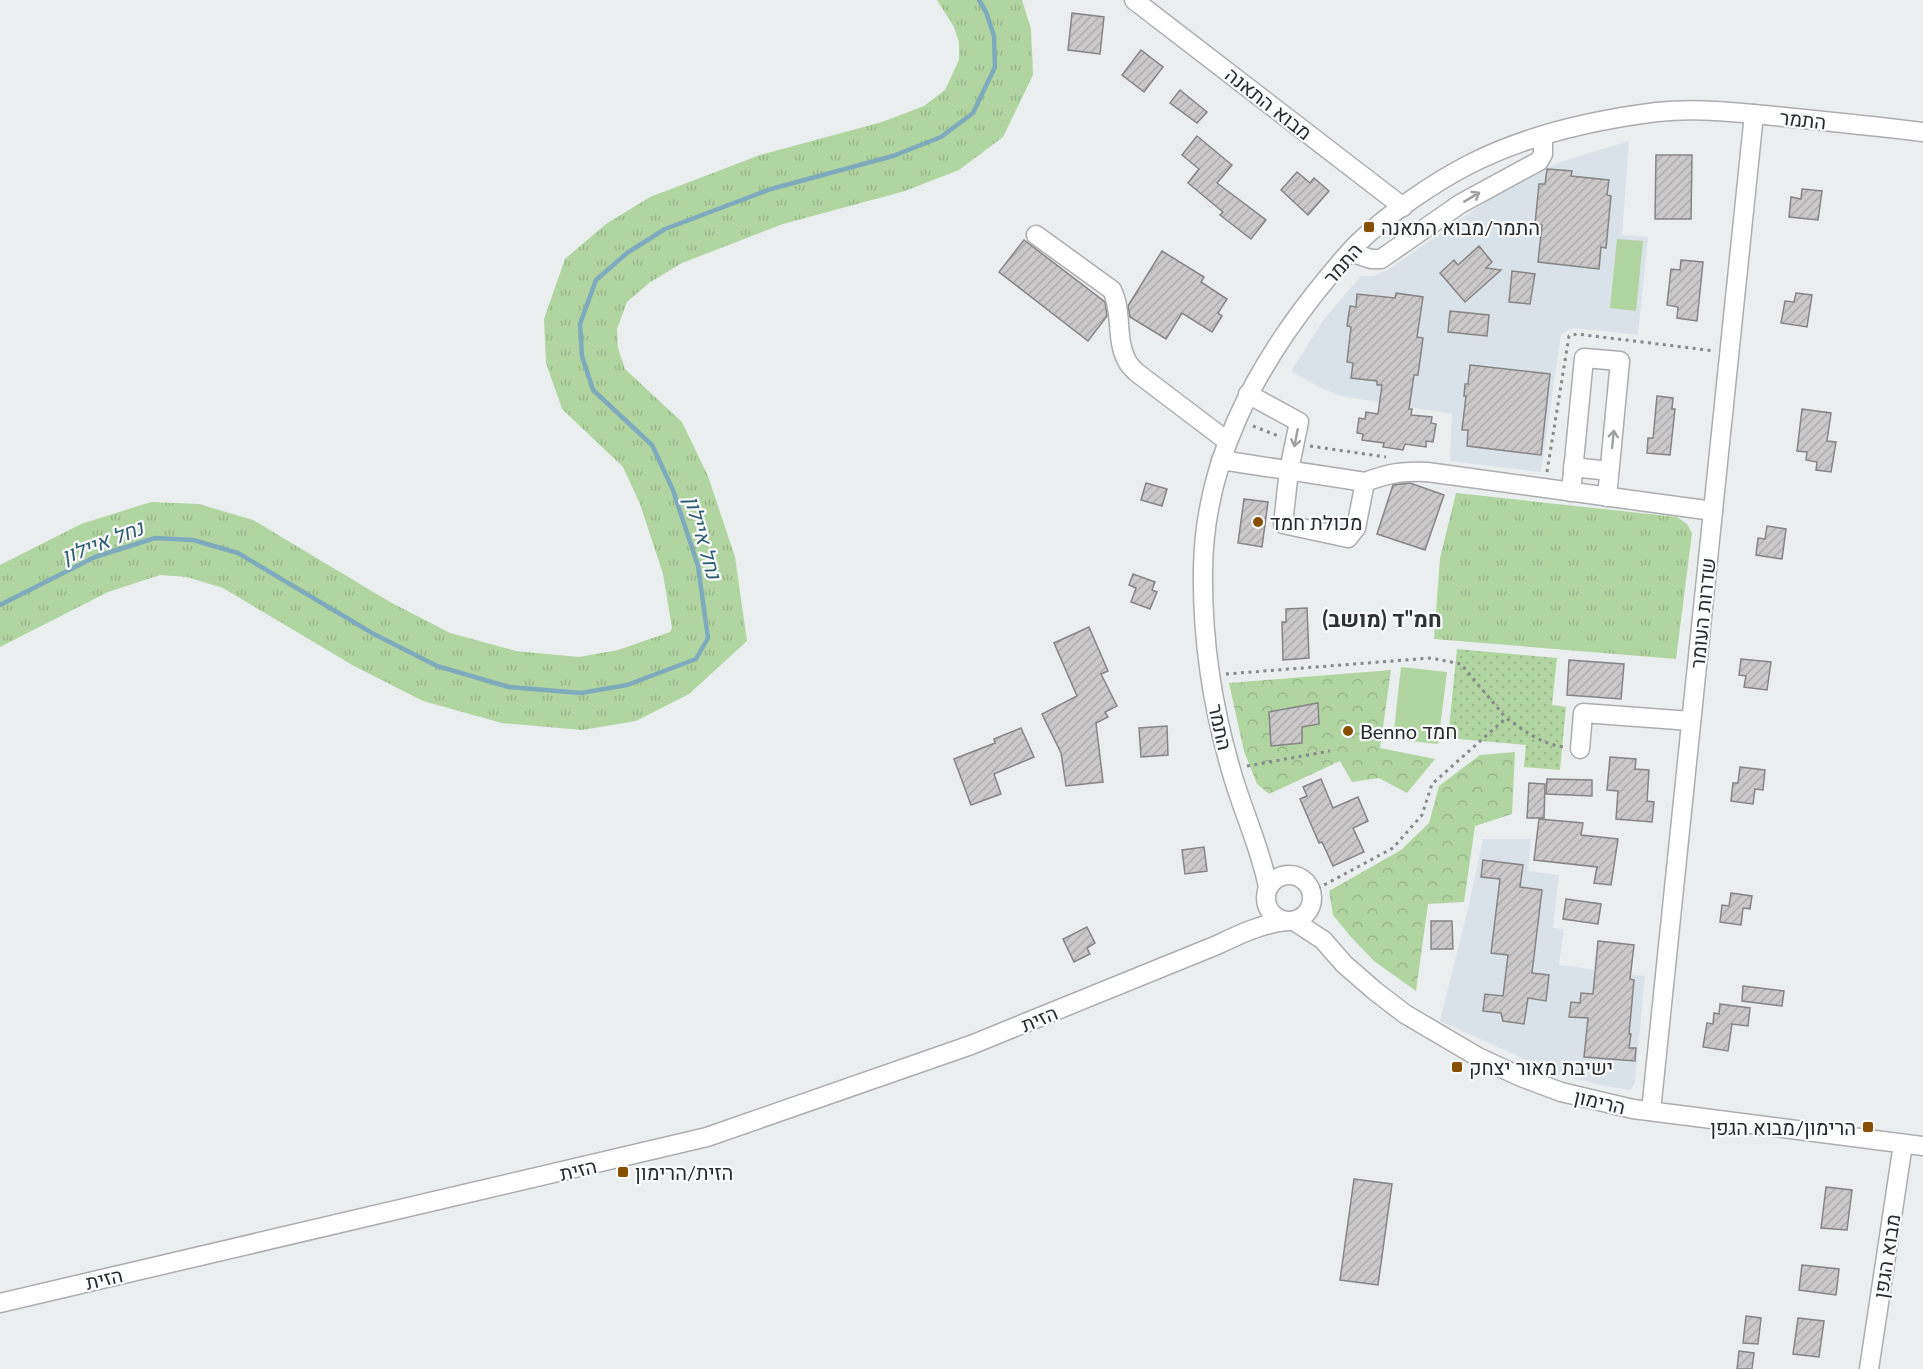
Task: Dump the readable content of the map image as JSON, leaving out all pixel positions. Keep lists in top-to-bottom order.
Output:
{
  "streets": {
    "street": [
      "מבוא התאנה",
      "התמר",
      "שדרות העומר",
      "הזית",
      "הרימון",
      "מבוא הגפן"
    ]
  },
  "crossings": [
    ["מבוא התאנה", "התמר"],
    ["התמר", "שדרות העומר"],
    ["התמר", "הזית"],
    ["התמר", "הרימון"],
    ["שדרות העומר", "הרימון"],
    ["הזית", "הרימון"],
    ["הרימון", "מבוא הגפן"]
  ],
  "districts": ["חמ\"ד (מושב)"],
  "water": ["נחל איילון"],
  "places": {
    "transit": [
      "התמר/מבוא התאנה",
      "ישיבת מאור יצחק",
      "הרימון/מבוא הגפן",
      "הזית/הרימון"
    ],
    "other": ["מכולת חמד", "Benno חמד"]
  }
}
